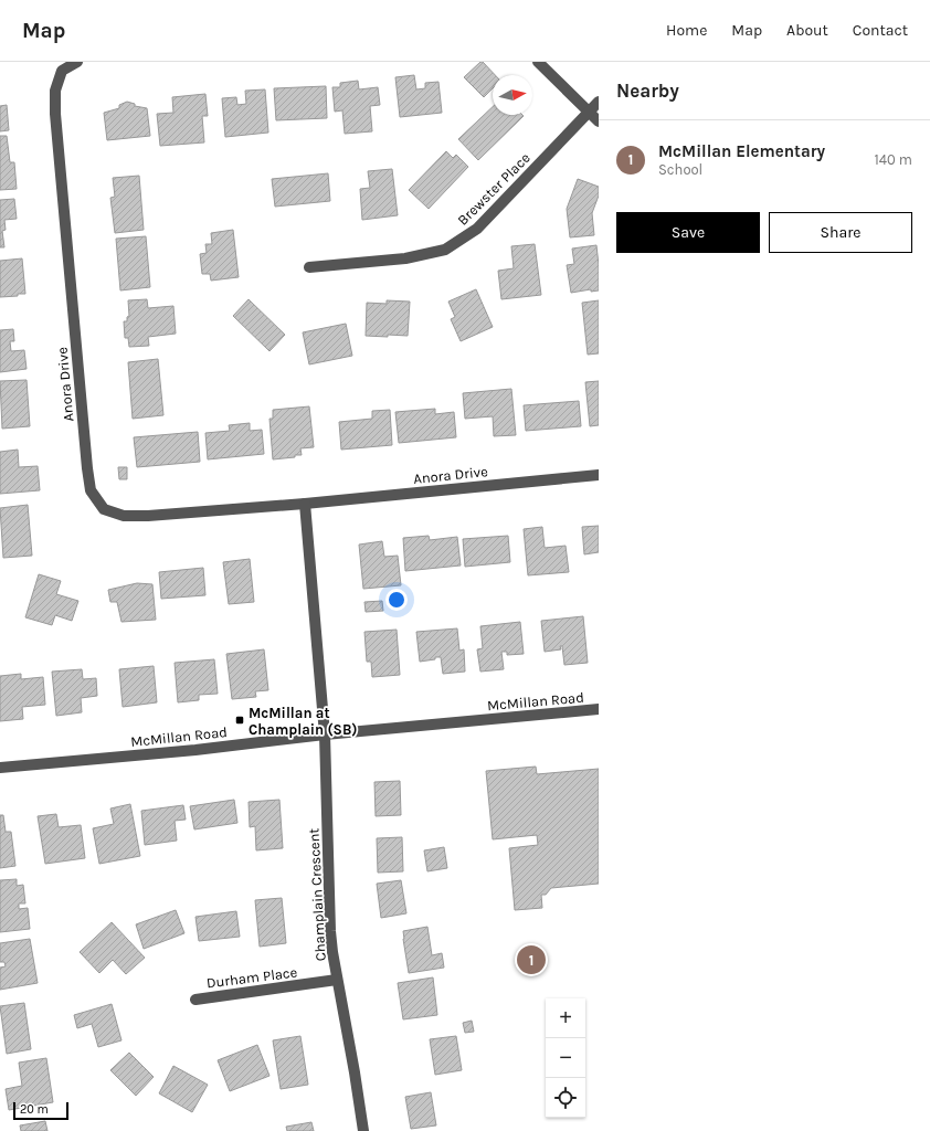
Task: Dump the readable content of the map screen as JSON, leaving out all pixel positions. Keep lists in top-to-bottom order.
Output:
{
  "streets": {
    "street": [
      "Brewster Place",
      "Anora Drive",
      "McMillan Road",
      "Champlain Crescent",
      "Durham Place"
    ]
  },
  "crossings": [
    ["McMillan Road", "Champlain Crescent"],
    ["Champlain Crescent", "Durham Place"]
  ],
  "places": {
    "transit": ["McMillan at Champlain (SB)"]
  },
  "scale_bar": "20 m",
  "north": "right",
  "page": {
    "header": "Map",
    "nav": [
      "Home",
      "Map",
      "About",
      "Contact"
    ],
    "heading": "Nearby",
    "list": [
      {
        "mark": "1",
        "name": "McMillan Elementary",
        "note": "School",
        "value": "140 m"
      }
    ],
    "buttons": ["Save", "Share"],
    "pins": "1",
    "map_buttons": ["+", "−"],
    "scale": "20 m"
  }
}
